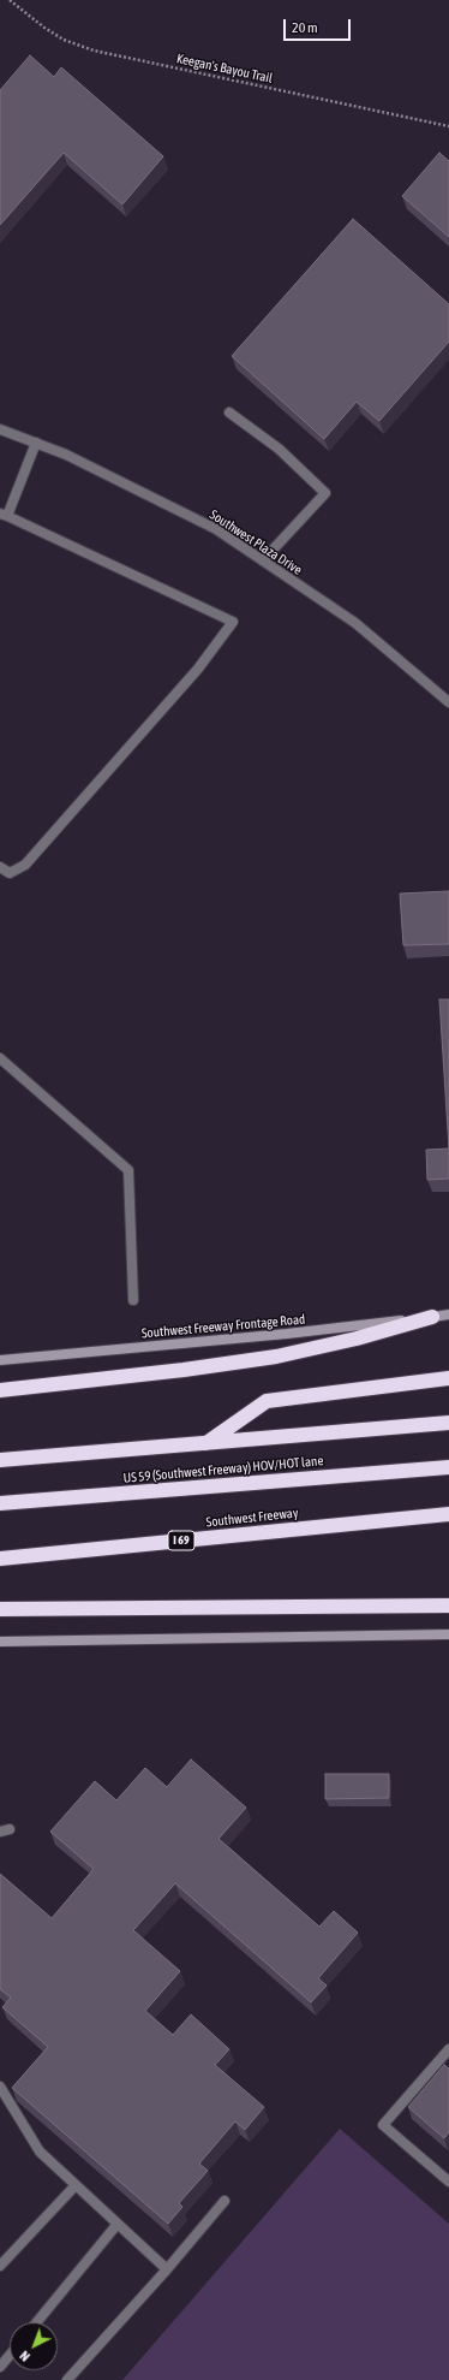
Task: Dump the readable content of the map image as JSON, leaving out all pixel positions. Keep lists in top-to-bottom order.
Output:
{
  "streets": {
    "highway": ["US 59 (Southwest Freeway) HOV/HOT lane", "Southwest Freeway", "I 69"],
    "main road": ["Southwest Freeway Frontage Road"],
    "street": ["Southwest Plaza Drive"],
    "path": ["Keegan's Bayou Trail"]
  },
  "scale_bar": "20 m",
  "north": "bottom left"
}
